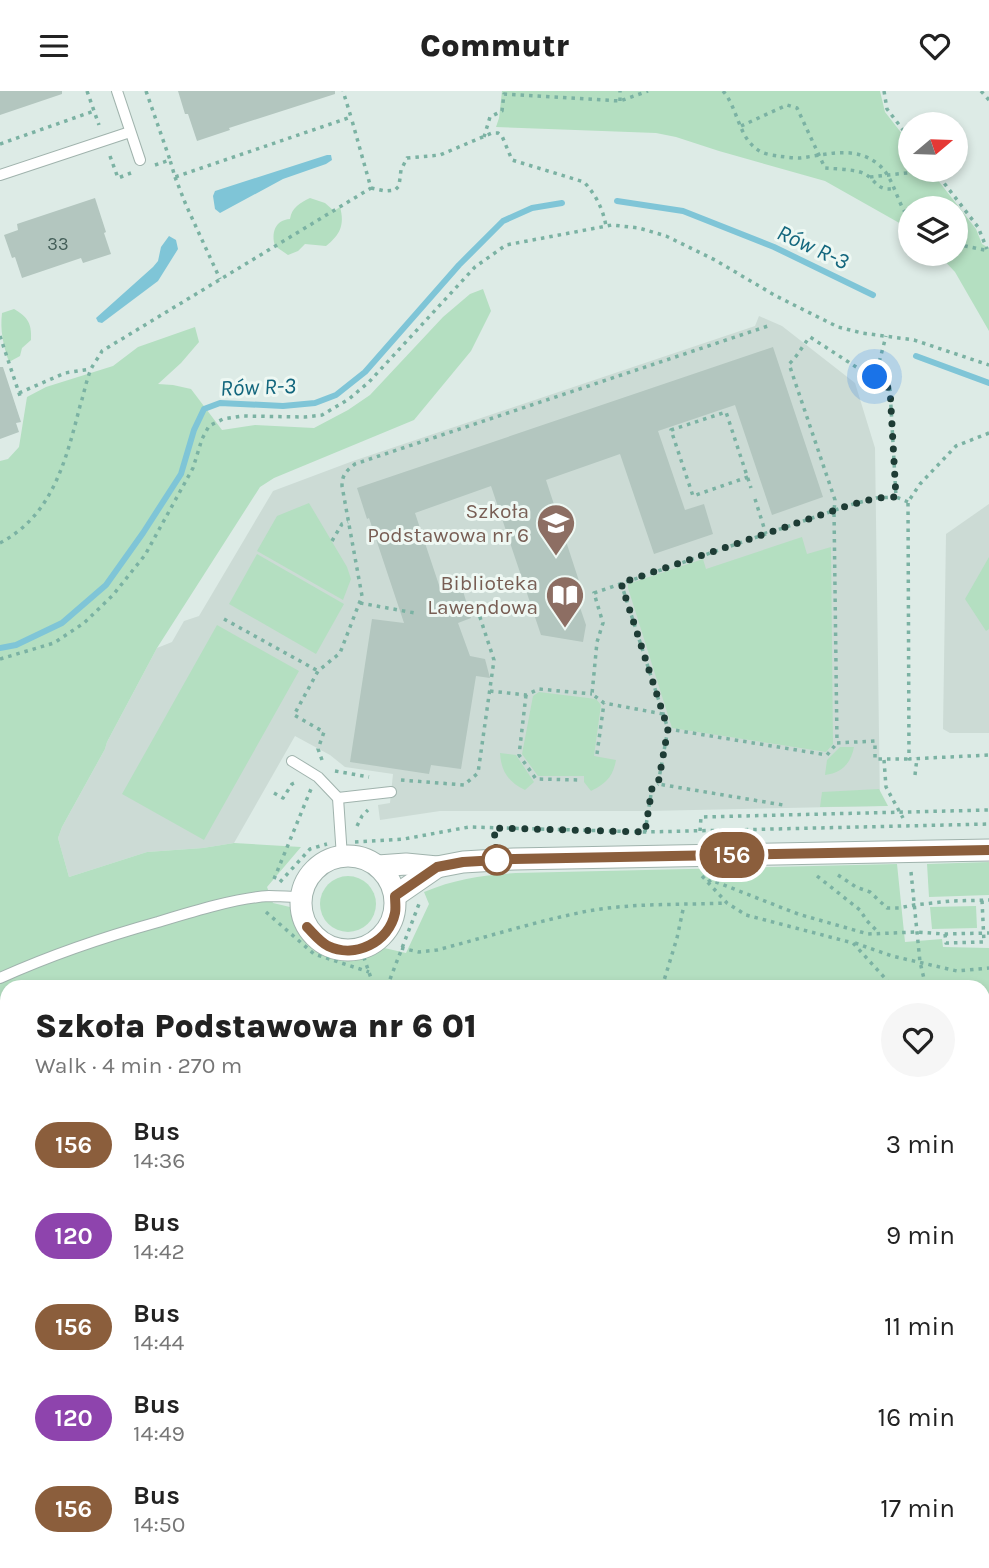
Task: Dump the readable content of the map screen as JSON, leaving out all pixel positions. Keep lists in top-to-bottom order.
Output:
{
  "water": ["Rów R-3"],
  "places": {
    "school or university": ["Szkoła Podstawowa nr 6"],
    "library": ["Biblioteka Lawendowa"]
  },
  "lines": ["bus line 156"],
  "house_numbers": ["33"],
  "north": "right",
  "page": {
    "header": "Commutr",
    "on_map": "156",
    "heading": ["Szkoła Podstawowa nr 6 01", "Walk · 4 min · 270 m"],
    "list": [
      {
        "mark": "156",
        "name": "Bus",
        "note": "14:36",
        "value": "3 min"
      },
      {
        "mark": "120",
        "name": "Bus",
        "note": "14:42",
        "value": "9 min"
      },
      {
        "mark": "156",
        "name": "Bus",
        "note": "14:44",
        "value": "11 min"
      },
      {
        "mark": "120",
        "name": "Bus",
        "note": "14:49",
        "value": "16 min"
      },
      {
        "mark": "156",
        "name": "Bus",
        "note": "14:50",
        "value": "17 min"
      }
    ]
  }
}
